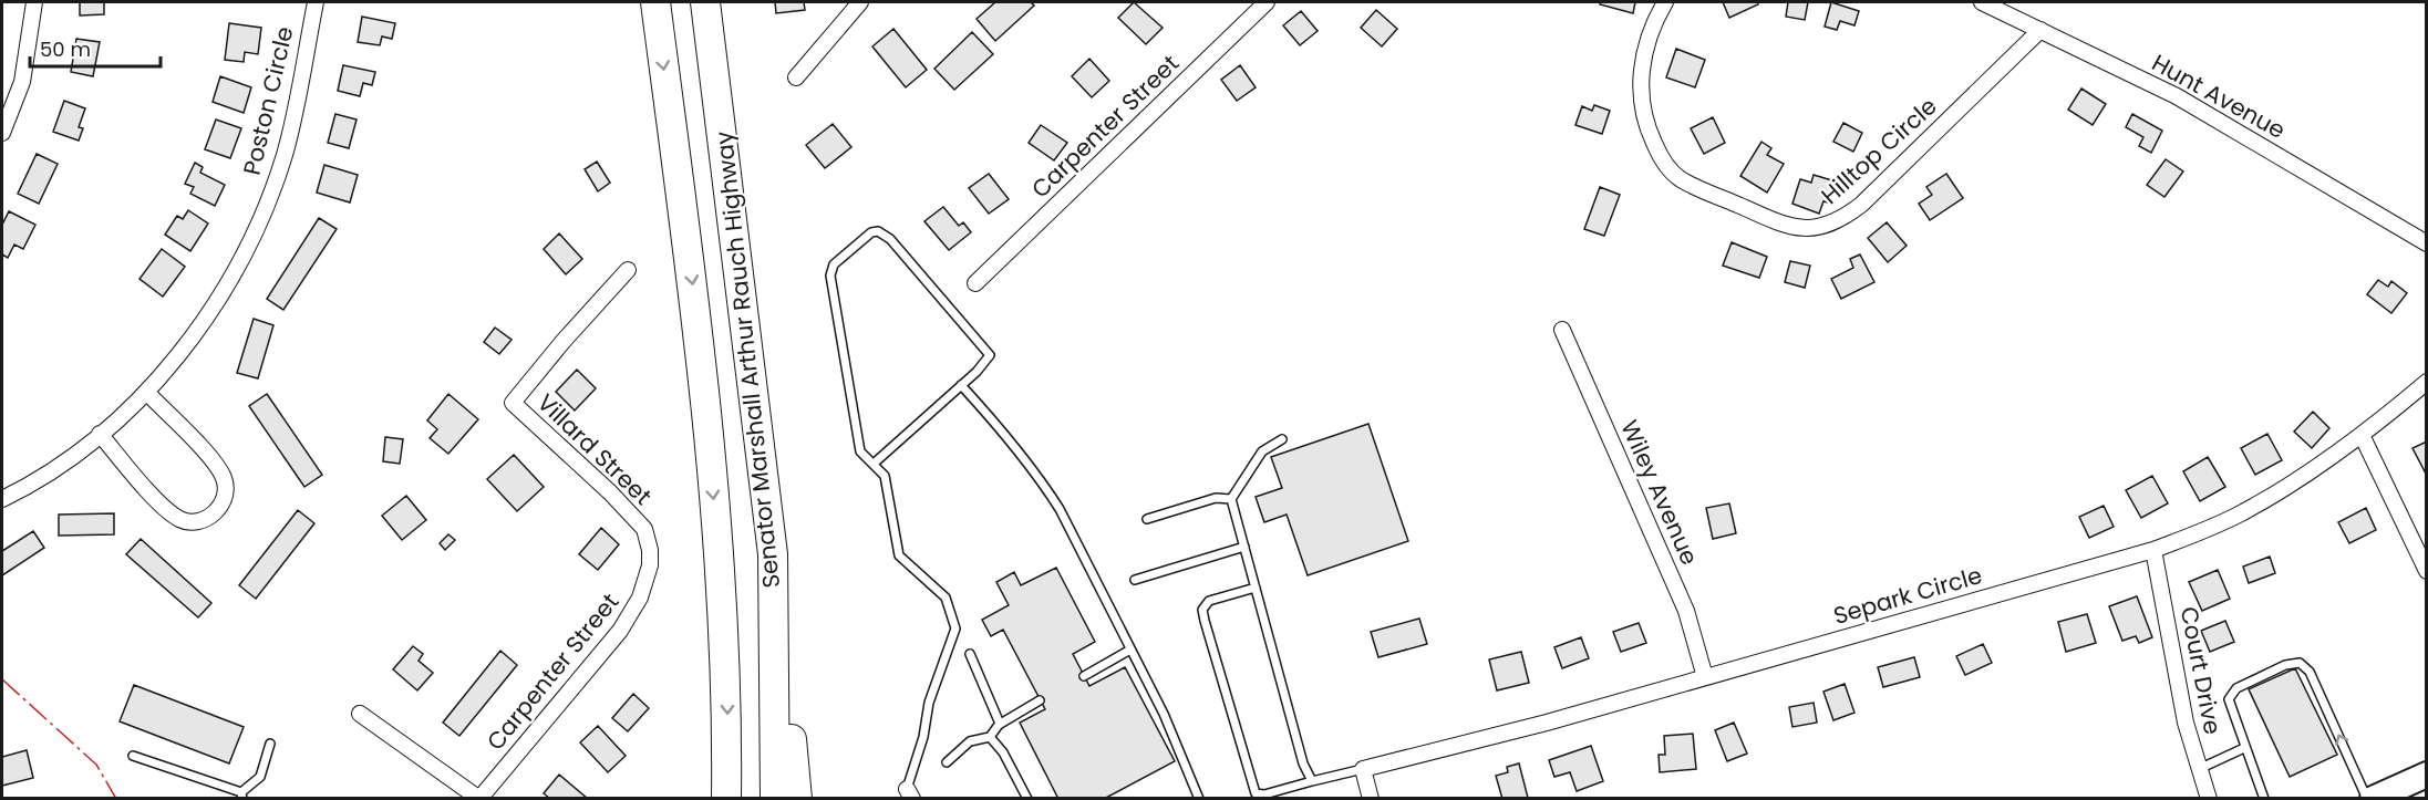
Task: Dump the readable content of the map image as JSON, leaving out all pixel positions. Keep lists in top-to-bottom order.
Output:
{
  "streets": {
    "highway": ["Senator Marshall Arthur Rauch Highway"],
    "street": [
      "Hunt Avenue",
      "Poston Circle",
      "Carpenter Street",
      "Hilltop Circle",
      "Villard Street",
      "Wiley Avenue",
      "Separk Circle",
      "Court Drive"
    ]
  },
  "crossings": [
    ["Hunt Avenue", "Hilltop Circle"],
    ["Carpenter Street", "Villard Street"],
    ["Wiley Avenue", "Separk Circle"],
    ["Separk Circle", "Court Drive"]
  ],
  "scale_bar": "50 m"
}
